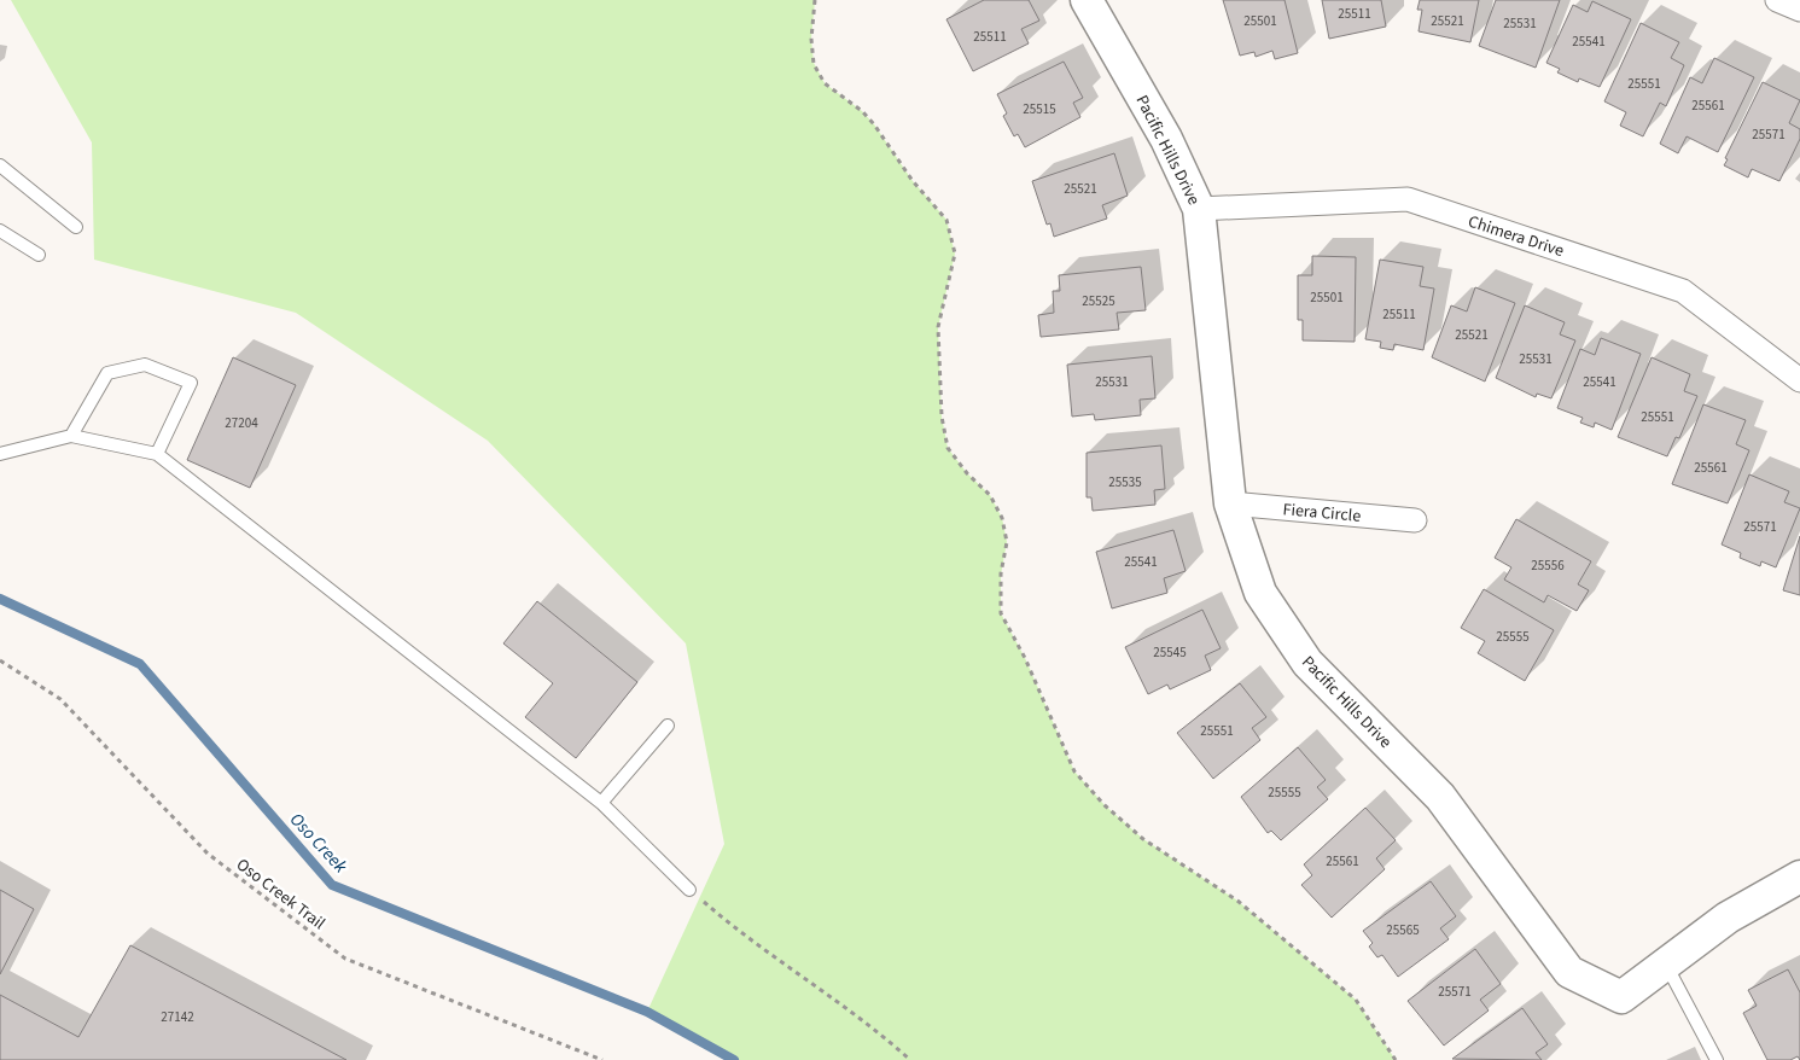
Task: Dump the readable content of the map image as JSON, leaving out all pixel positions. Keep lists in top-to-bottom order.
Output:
{
  "streets": {
    "street": ["Pacific Hills Drive", "Chimera Drive", "Fiera Circle"],
    "path": ["Oso Creek Trail"]
  },
  "crossings": [
    ["Pacific Hills Drive", "Chimera Drive"],
    ["Pacific Hills Drive", "Fiera Circle"]
  ],
  "water": ["Oso Creek"],
  "house_numbers": [
    "25511",
    "25501",
    "25521",
    "25531",
    "25511",
    "25541",
    "25551",
    "25561",
    "25515",
    "25571",
    "25521",
    "25501",
    "25525",
    "25511",
    "25521",
    "25531",
    "25531",
    "25541",
    "25551",
    "27204",
    "25561",
    "25535",
    "25571",
    "25541",
    "25556",
    "25555",
    "25545",
    "25551",
    "25555",
    "25561",
    "25565",
    "25571",
    "27142"
  ]
}
